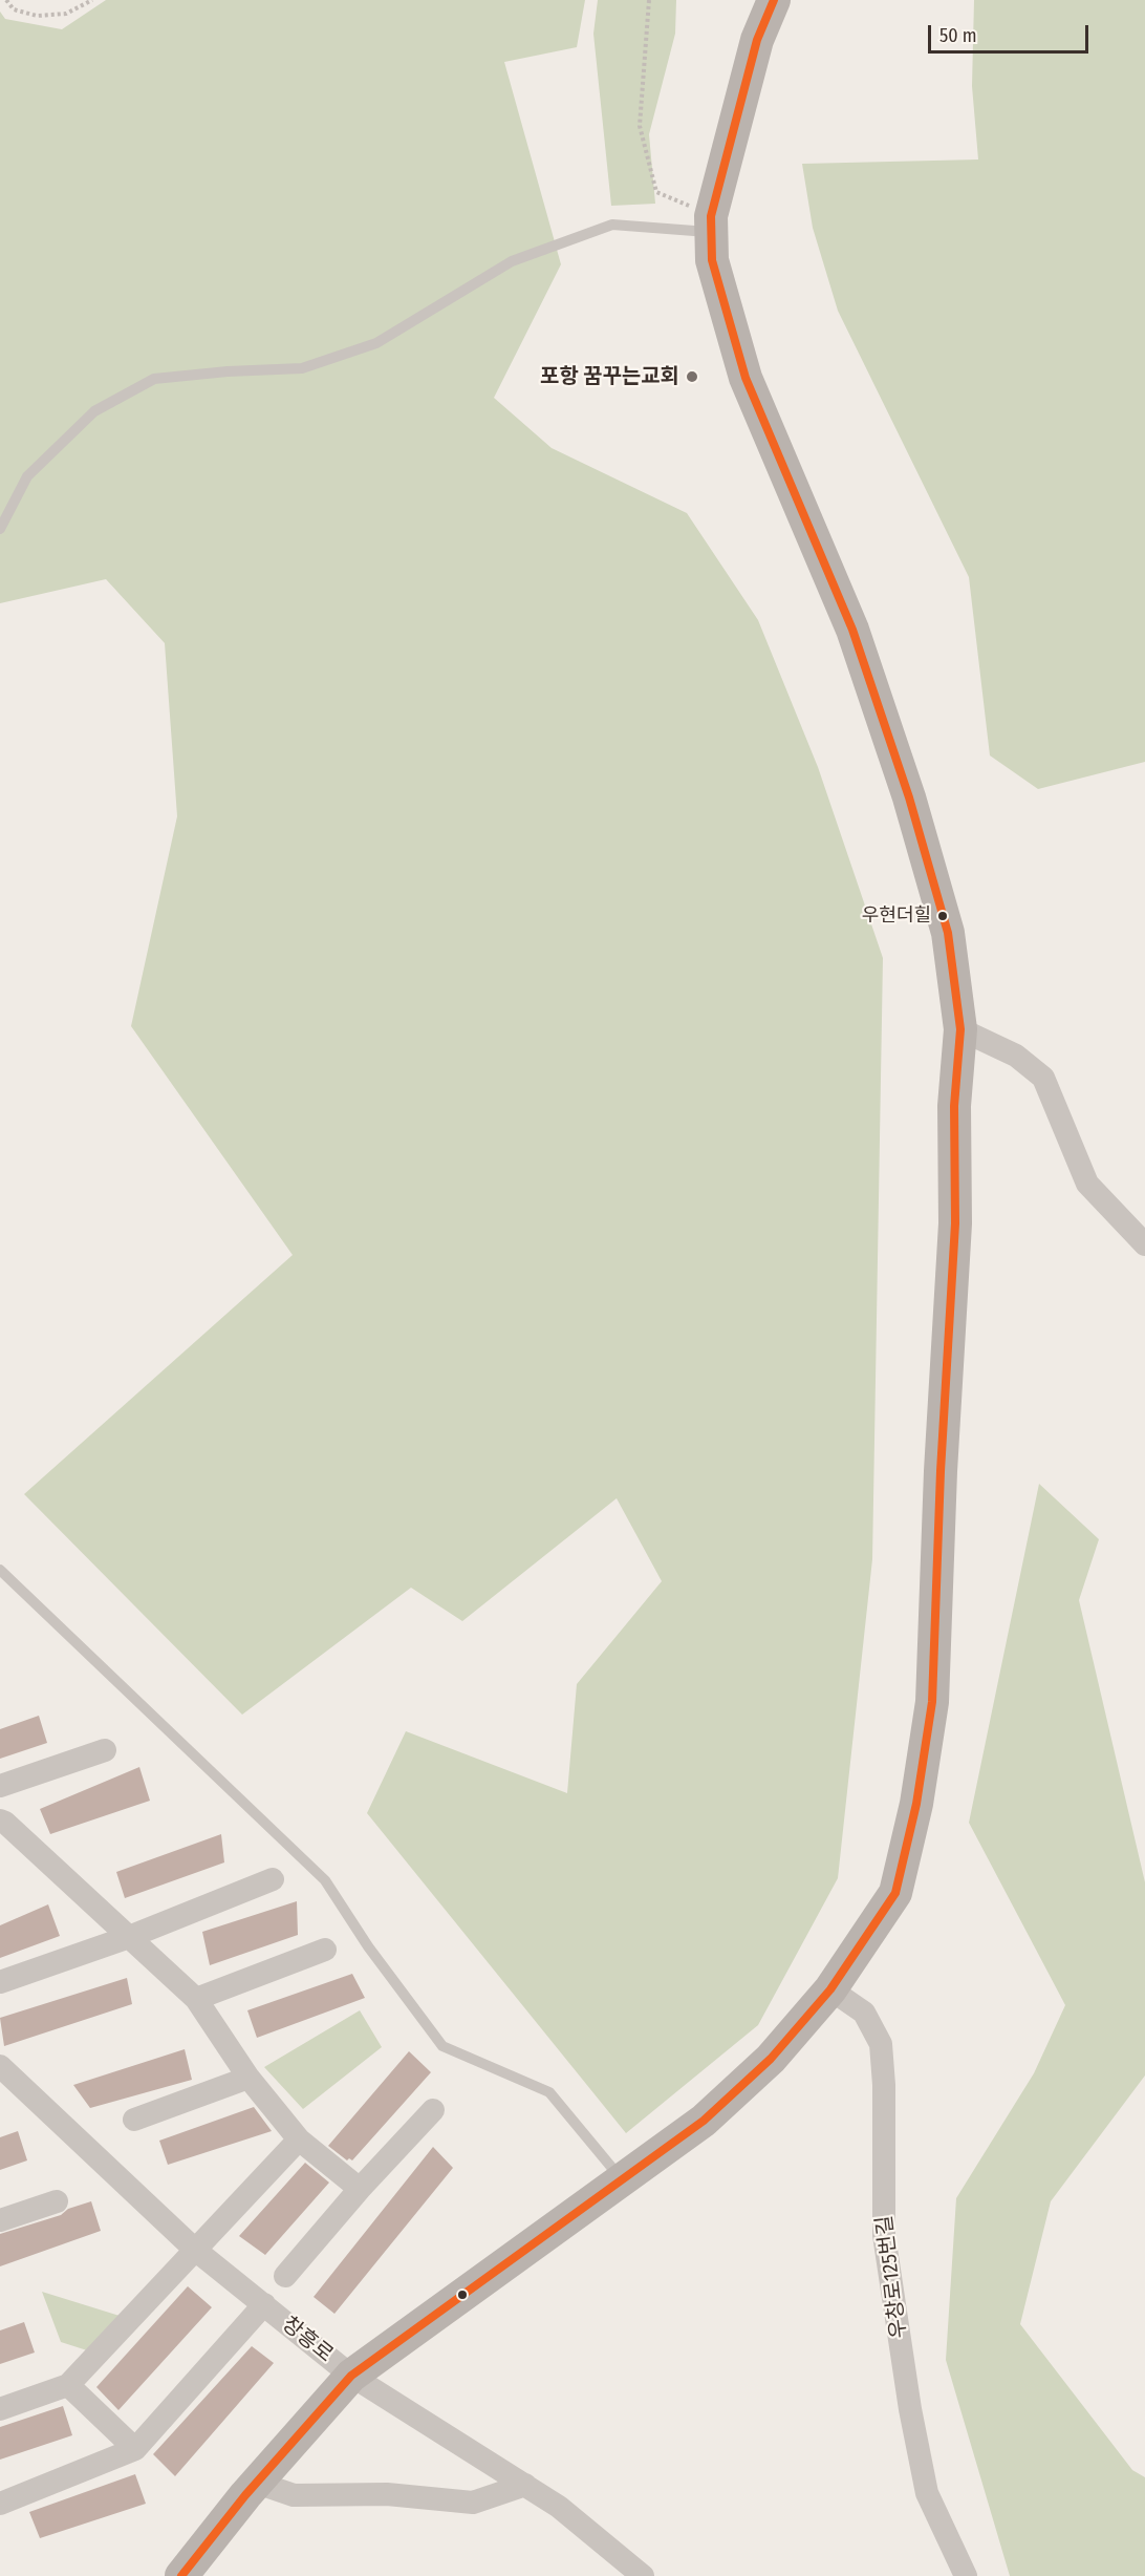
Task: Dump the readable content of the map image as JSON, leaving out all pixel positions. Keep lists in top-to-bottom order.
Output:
{
  "streets": {
    "street": ["우창로125번길", "창흥로"]
  },
  "places": ["포항 꿈꾸는교회", "우현더힐"],
  "scale_bar": "50 m"
}
